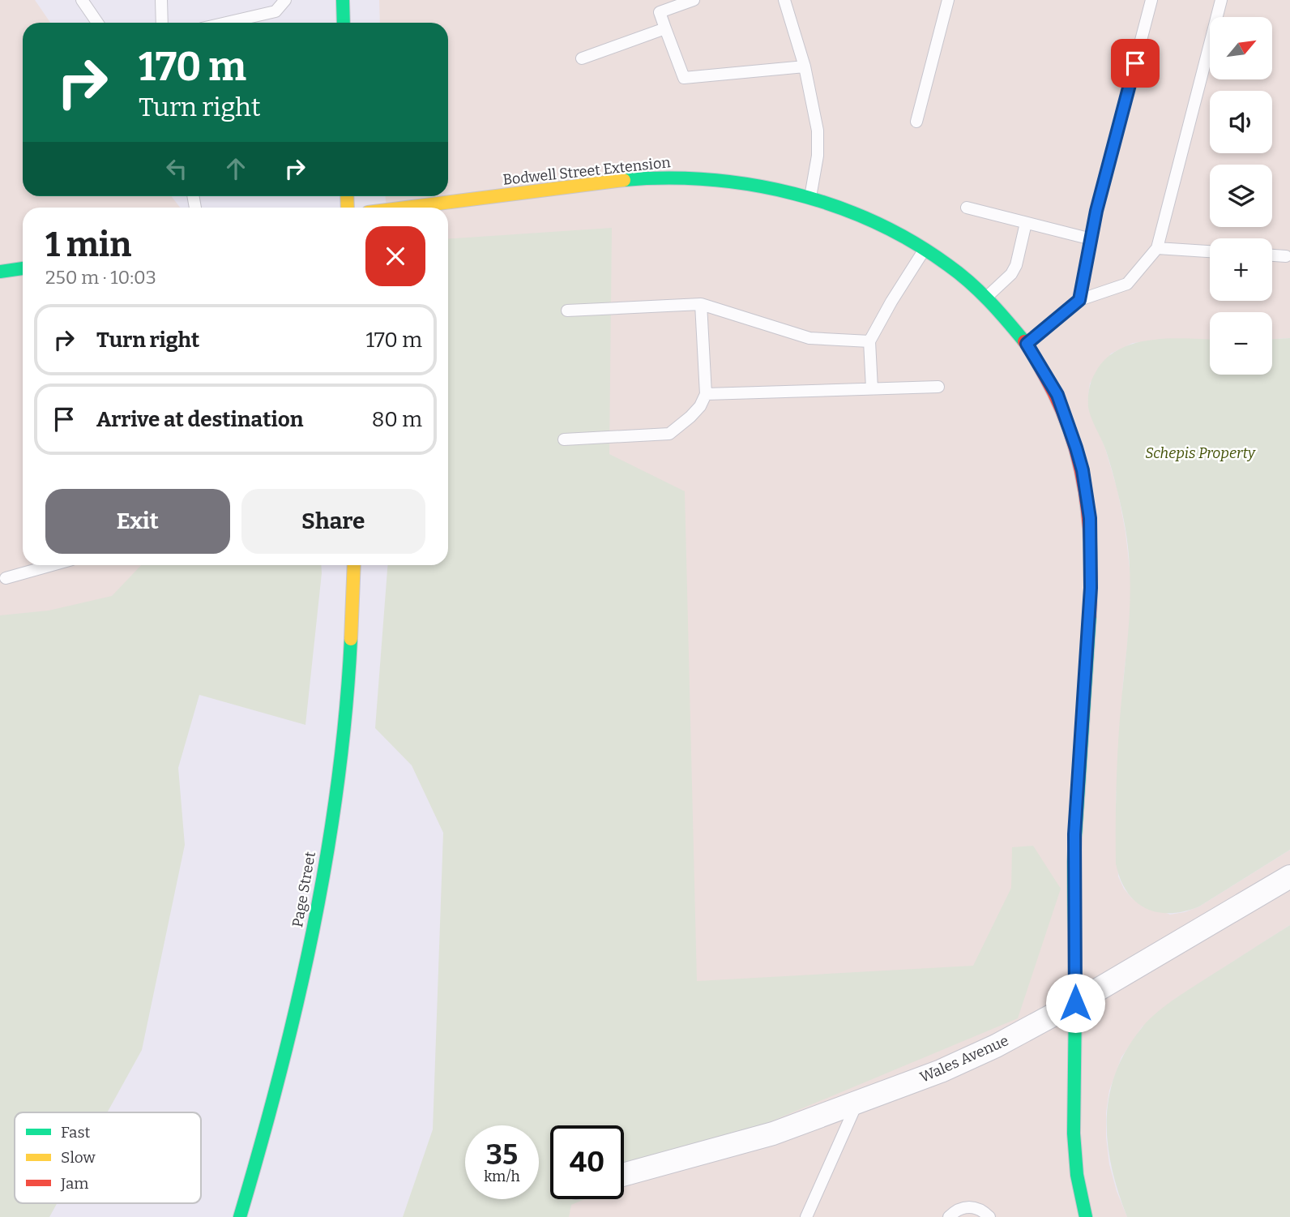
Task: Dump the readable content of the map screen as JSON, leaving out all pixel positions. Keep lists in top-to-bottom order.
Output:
{
  "streets": {
    "street": ["Bodwell Street Extension", "Page Street", "Wales Avenue"]
  },
  "crossings": [
    ["Bodwell Street Extension", "Wales Avenue"]
  ],
  "parks": ["Schepis Property"],
  "legend": ["Fast", "Slow", "Jam"],
  "north": "top right",
  "page": {
    "map_buttons": ["+", "−"],
    "turn": ["170 m", "Turn right"],
    "heading": ["1 min", "250 m · 10:03"],
    "list": [
      {
        "name": "Turn right",
        "value": "170 m"
      },
      {
        "name": "Arrive at destination",
        "value": "80 m"
      }
    ],
    "buttons": ["Exit", "Share"],
    "speed": "35 km/h",
    "limit": "40"
  }
}
